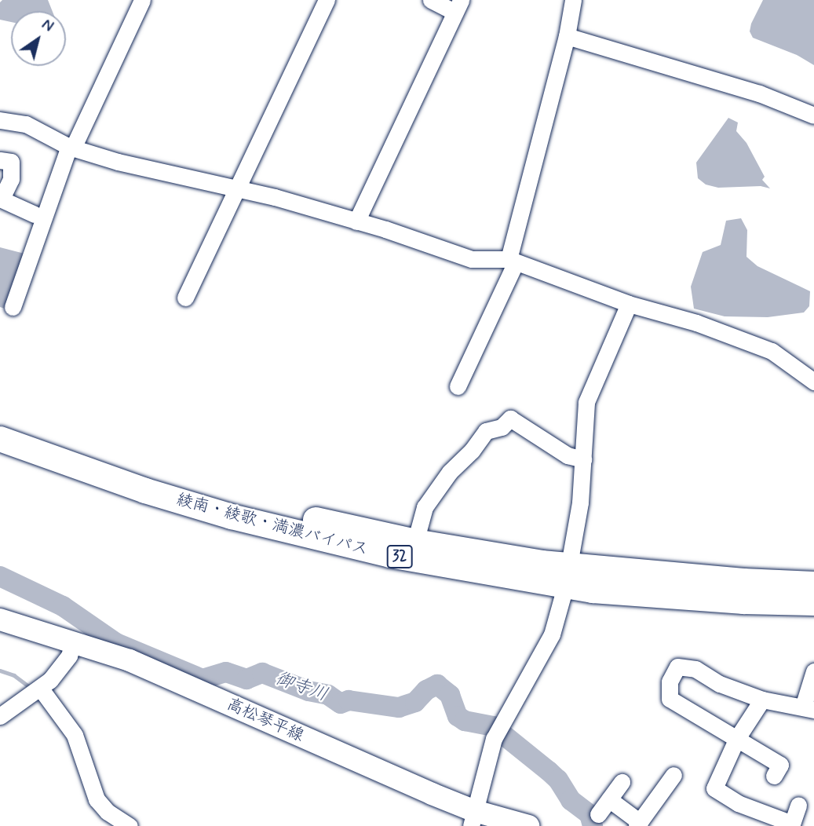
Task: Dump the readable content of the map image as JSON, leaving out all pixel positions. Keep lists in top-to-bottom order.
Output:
{
  "streets": {
    "highway": ["綾南・綾歌・満濃バイパス", "32"],
    "main road": ["高松琴平線"]
  },
  "water": ["御寺川"],
  "north": "top right"
}
